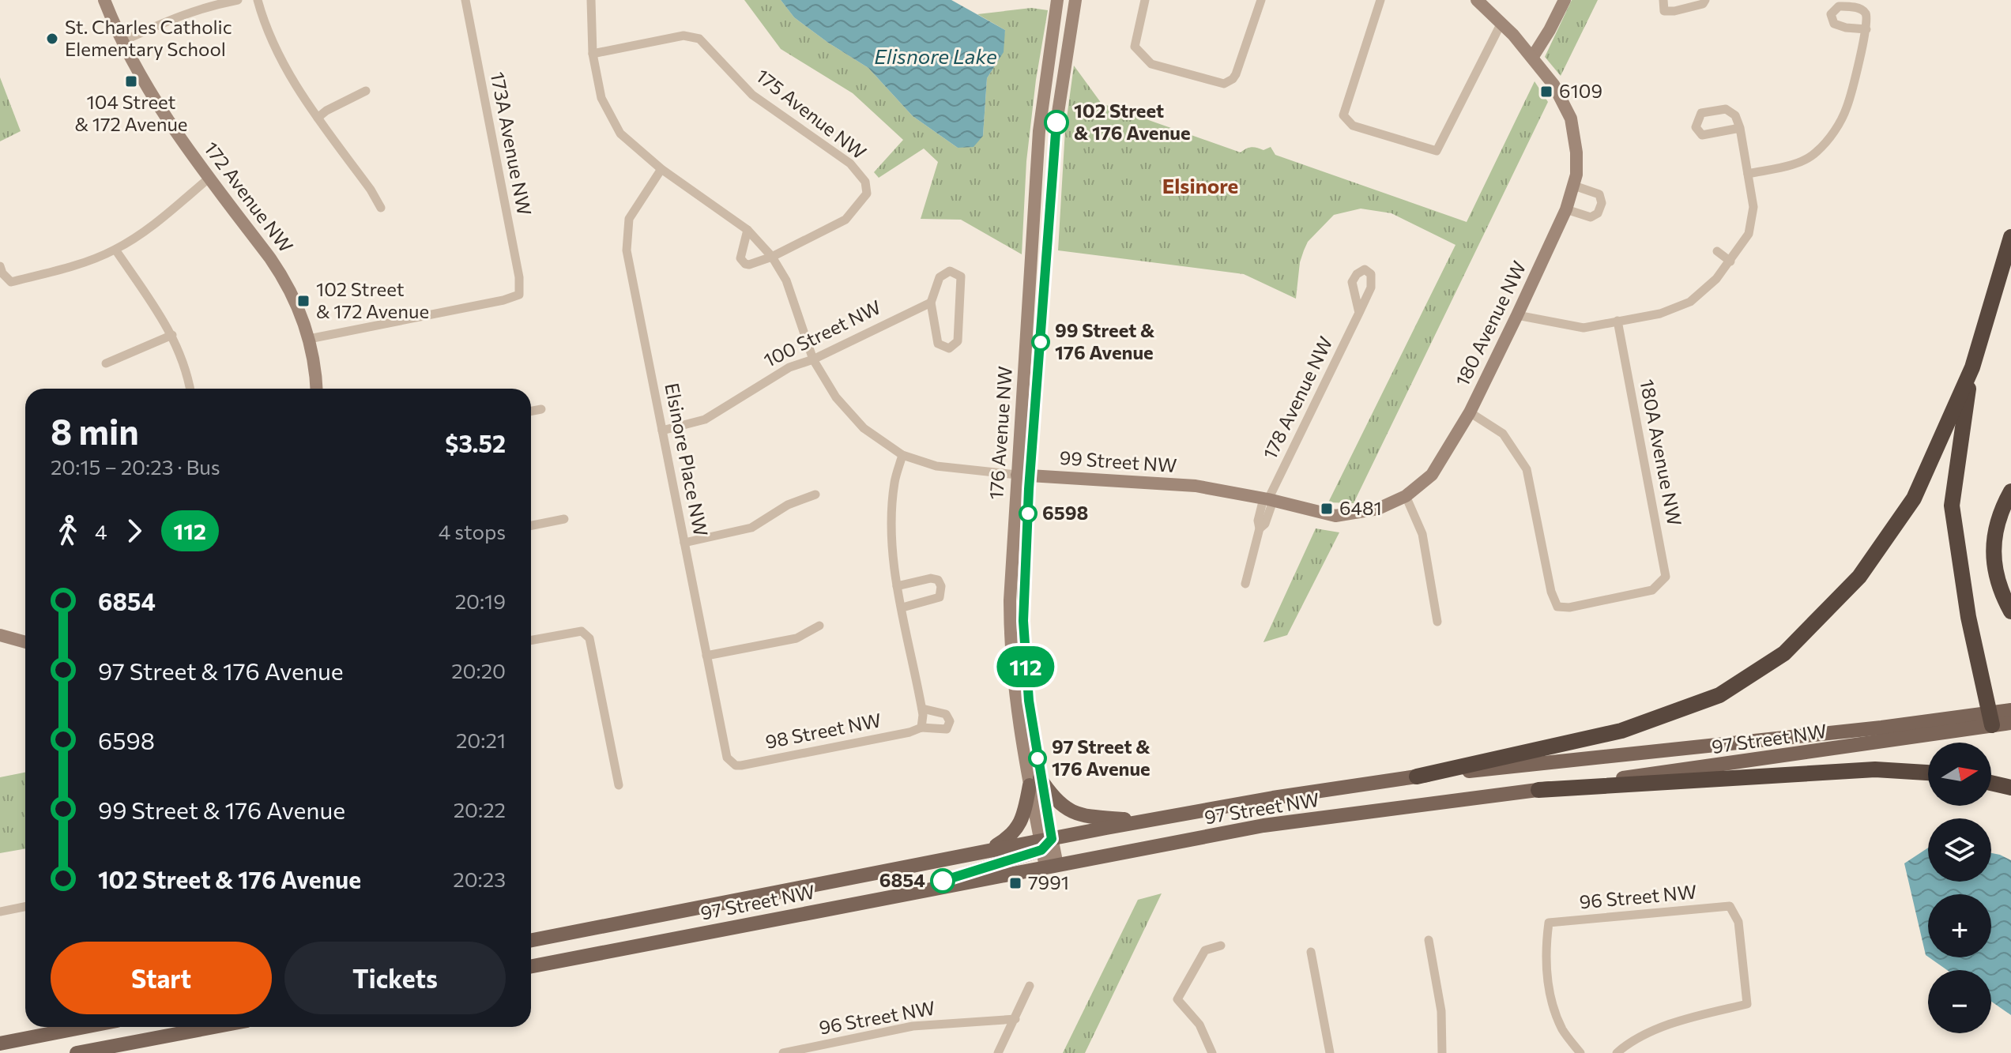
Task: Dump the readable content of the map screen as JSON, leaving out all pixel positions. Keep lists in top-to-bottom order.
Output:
{
  "streets": {
    "main road": ["97 Street NW"],
    "street": [
      "175 Avenue NW",
      "173A Avenue NW",
      "172 Avenue NW",
      "180 Avenue NW",
      "100 Street NW",
      "178 Avenue NW",
      "176 Avenue NW",
      "180A Avenue NW",
      "Elsinore Place NW",
      "99 Street NW",
      "98 Street NW",
      "96 Street NW"
    ]
  },
  "crossings": [
    ["175 Avenue NW", "99 Street NW"],
    ["173A Avenue NW", "172 Avenue NW"],
    ["180 Avenue NW", "180A Avenue NW"],
    ["180 Avenue NW", "99 Street NW"],
    ["100 Street NW", "Elsinore Place NW"],
    ["100 Street NW", "99 Street NW"],
    ["178 Avenue NW", "99 Street NW"],
    ["176 Avenue NW", "99 Street NW"],
    ["176 Avenue NW", "97 Street NW"],
    ["Elsinore Place NW", "99 Street NW"],
    ["Elsinore Place NW", "98 Street NW"]
  ],
  "districts": ["Elsinore"],
  "water": ["Elisnore Lake"],
  "places": {
    "other": [
      "St. Charles Catholic Elementary School",
      "102 Street & 176 Avenue",
      "99 Street & 176 Avenue",
      "6598",
      "97 Street & 176 Avenue",
      "6854"
    ],
    "transit": [
      "104 Street & 172 Avenue",
      "6109",
      "102 Street & 172 Avenue",
      "6481",
      "7991"
    ]
  },
  "lines": ["bus line 112"],
  "north": "right",
  "page": {
    "on_map": "112",
    "heading": ["8 min", "20:15 – 20:23 · Bus", "$3.52"],
    "legs": ["4", "112", "4 stops"],
    "list": [
      {
        "name": "6854",
        "value": "20:19"
      },
      {
        "name": "97 Street & 176 Avenue",
        "value": "20:20"
      },
      {
        "name": "6598",
        "value": "20:21"
      },
      {
        "name": "99 Street & 176 Avenue",
        "value": "20:22"
      },
      {
        "name": "102 Street & 176 Avenue",
        "value": "20:23"
      }
    ],
    "map_buttons": ["+", "−"],
    "buttons": ["Start", "Tickets"]
  }
}
